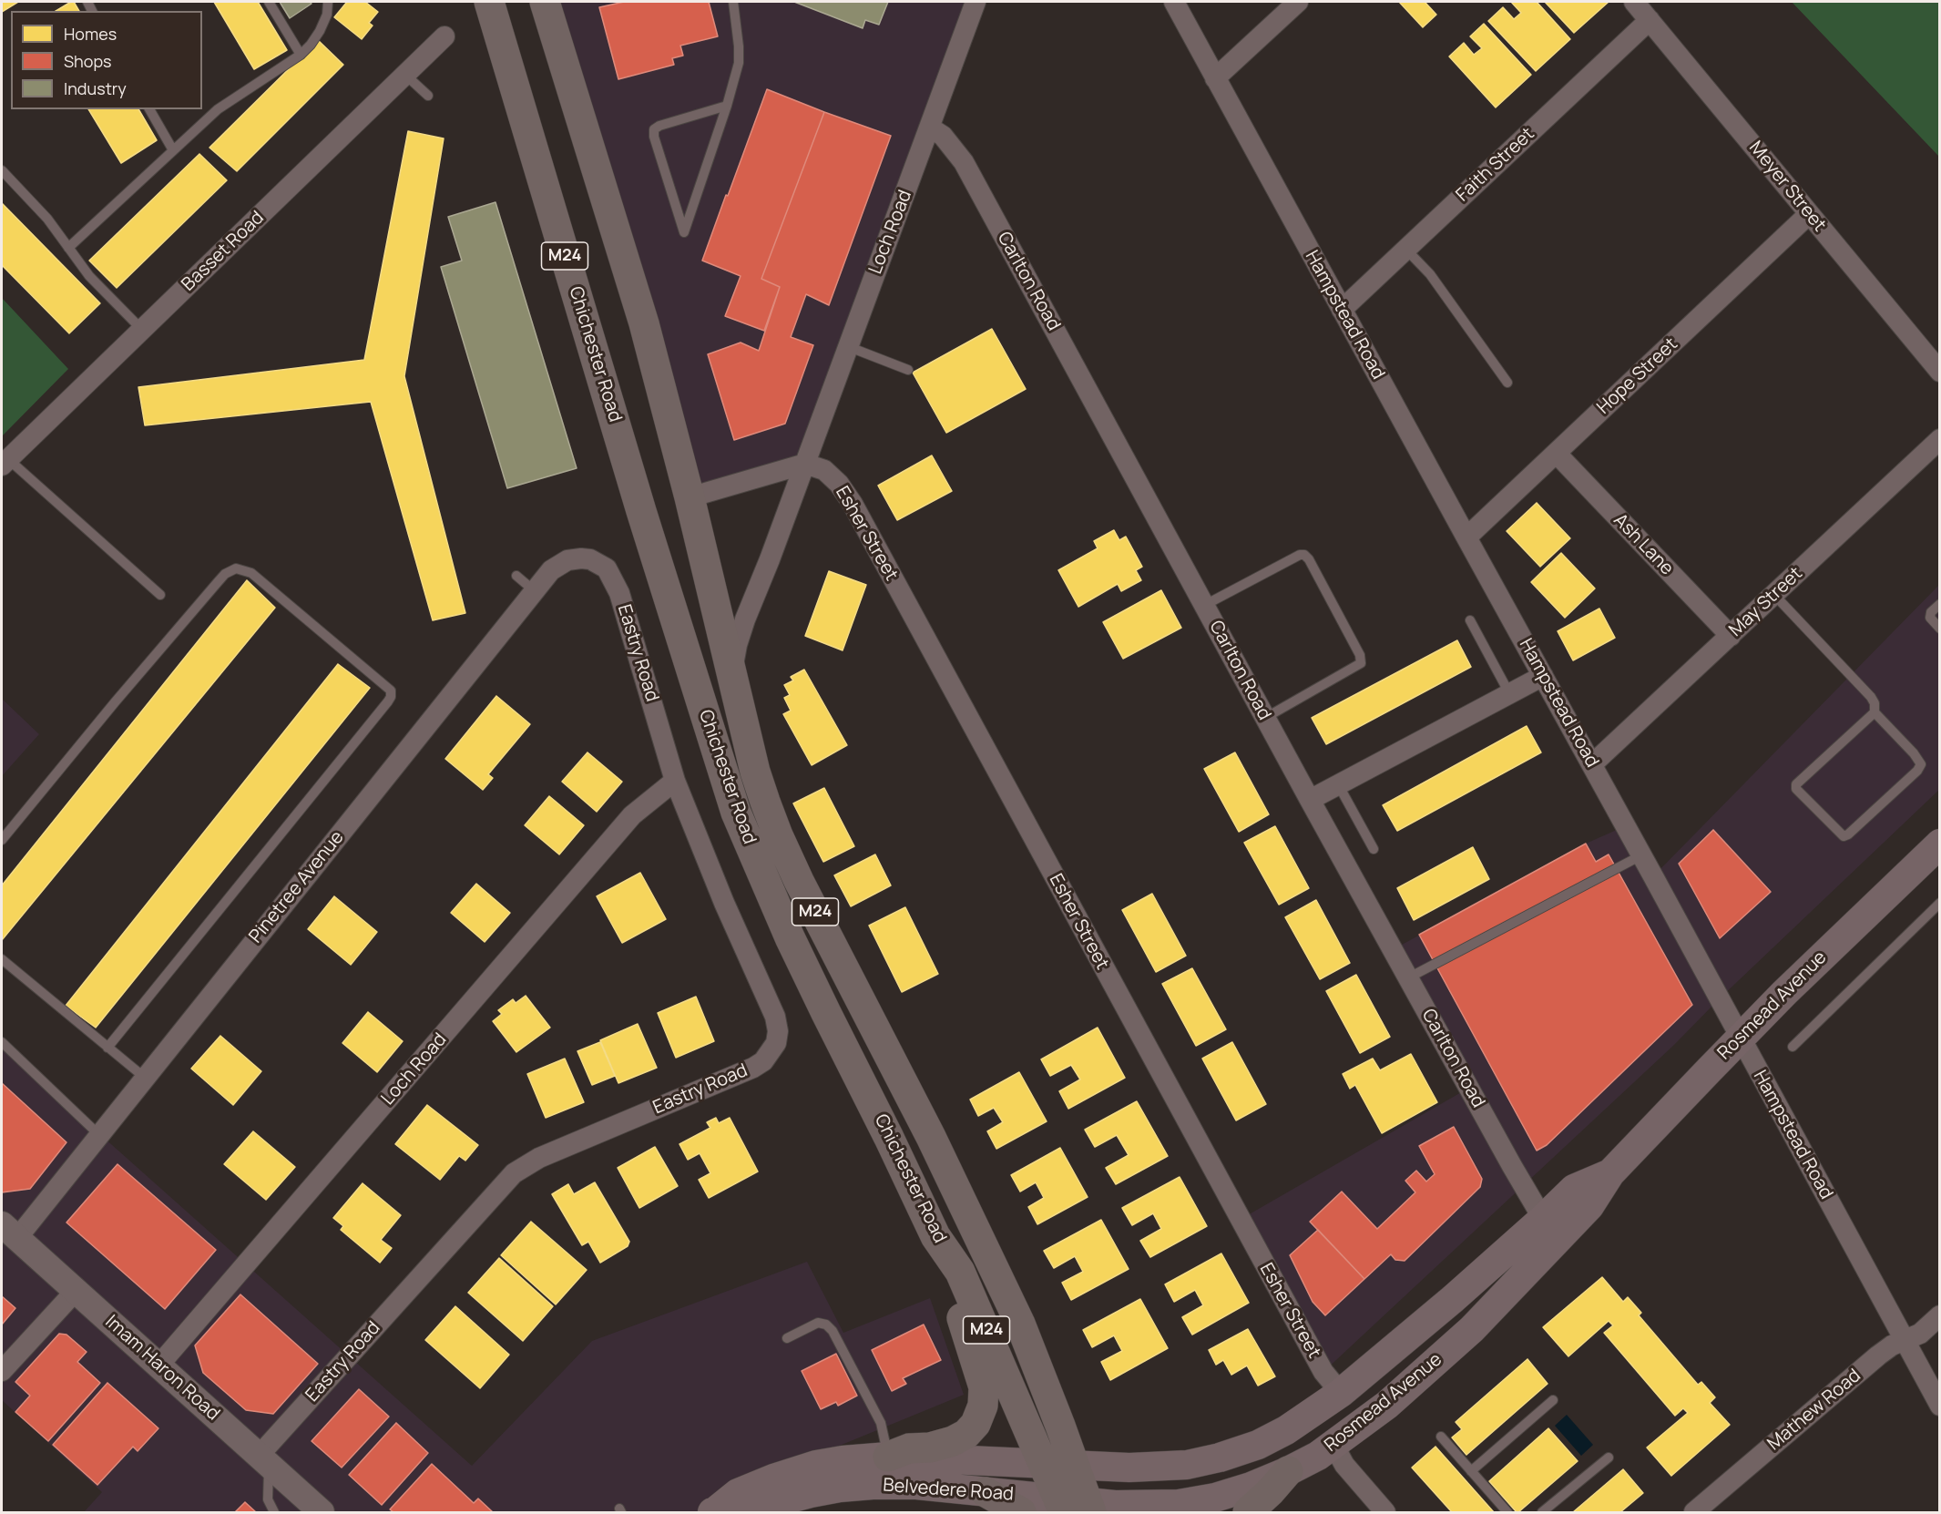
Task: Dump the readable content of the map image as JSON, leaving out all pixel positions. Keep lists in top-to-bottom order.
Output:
{
  "streets": {
    "main road": [
      "M24",
      "Chichester Road",
      "Rosmead Avenue",
      "Belvedere Road"
    ],
    "street": [
      "Faith Street",
      "Meyer Street",
      "Loch Road",
      "Basset Road",
      "Carlton Road",
      "Hampstead Road",
      "Hope Street",
      "Esher Street",
      "Ash Lane",
      "May Street",
      "Eastry Road",
      "Pinetree Avenue",
      "Imam Haron Road",
      "Mathew Road"
    ]
  },
  "crossings": [
    ["Faith Street", "Meyer Street"],
    ["Faith Street", "Hampstead Road"],
    ["Meyer Street", "Hope Street"],
    ["Loch Road", "Carlton Road"],
    ["Loch Road", "Chichester Road"],
    ["Loch Road", "Esher Street"],
    ["Loch Road", "Eastry Road"],
    ["Loch Road", "Imam Haron Road"],
    ["Carlton Road", "Rosmead Avenue"],
    ["Hampstead Road", "Hope Street"],
    ["Hampstead Road", "May Street"],
    ["Hampstead Road", "Rosmead Avenue"],
    ["Hampstead Road", "Mathew Road"],
    ["Chichester Road", "Rosmead Avenue"],
    ["Chichester Road", "Belvedere Road"],
    ["Hope Street", "Ash Lane"],
    ["Esher Street", "Rosmead Avenue"],
    ["Ash Lane", "May Street"],
    ["Eastry Road", "Pinetree Avenue"],
    ["Eastry Road", "Imam Haron Road"],
    ["Pinetree Avenue", "Imam Haron Road"],
    ["Rosmead Avenue", "Belvedere Road"]
  ],
  "legend": ["Homes", "Shops", "Industry"]
}
